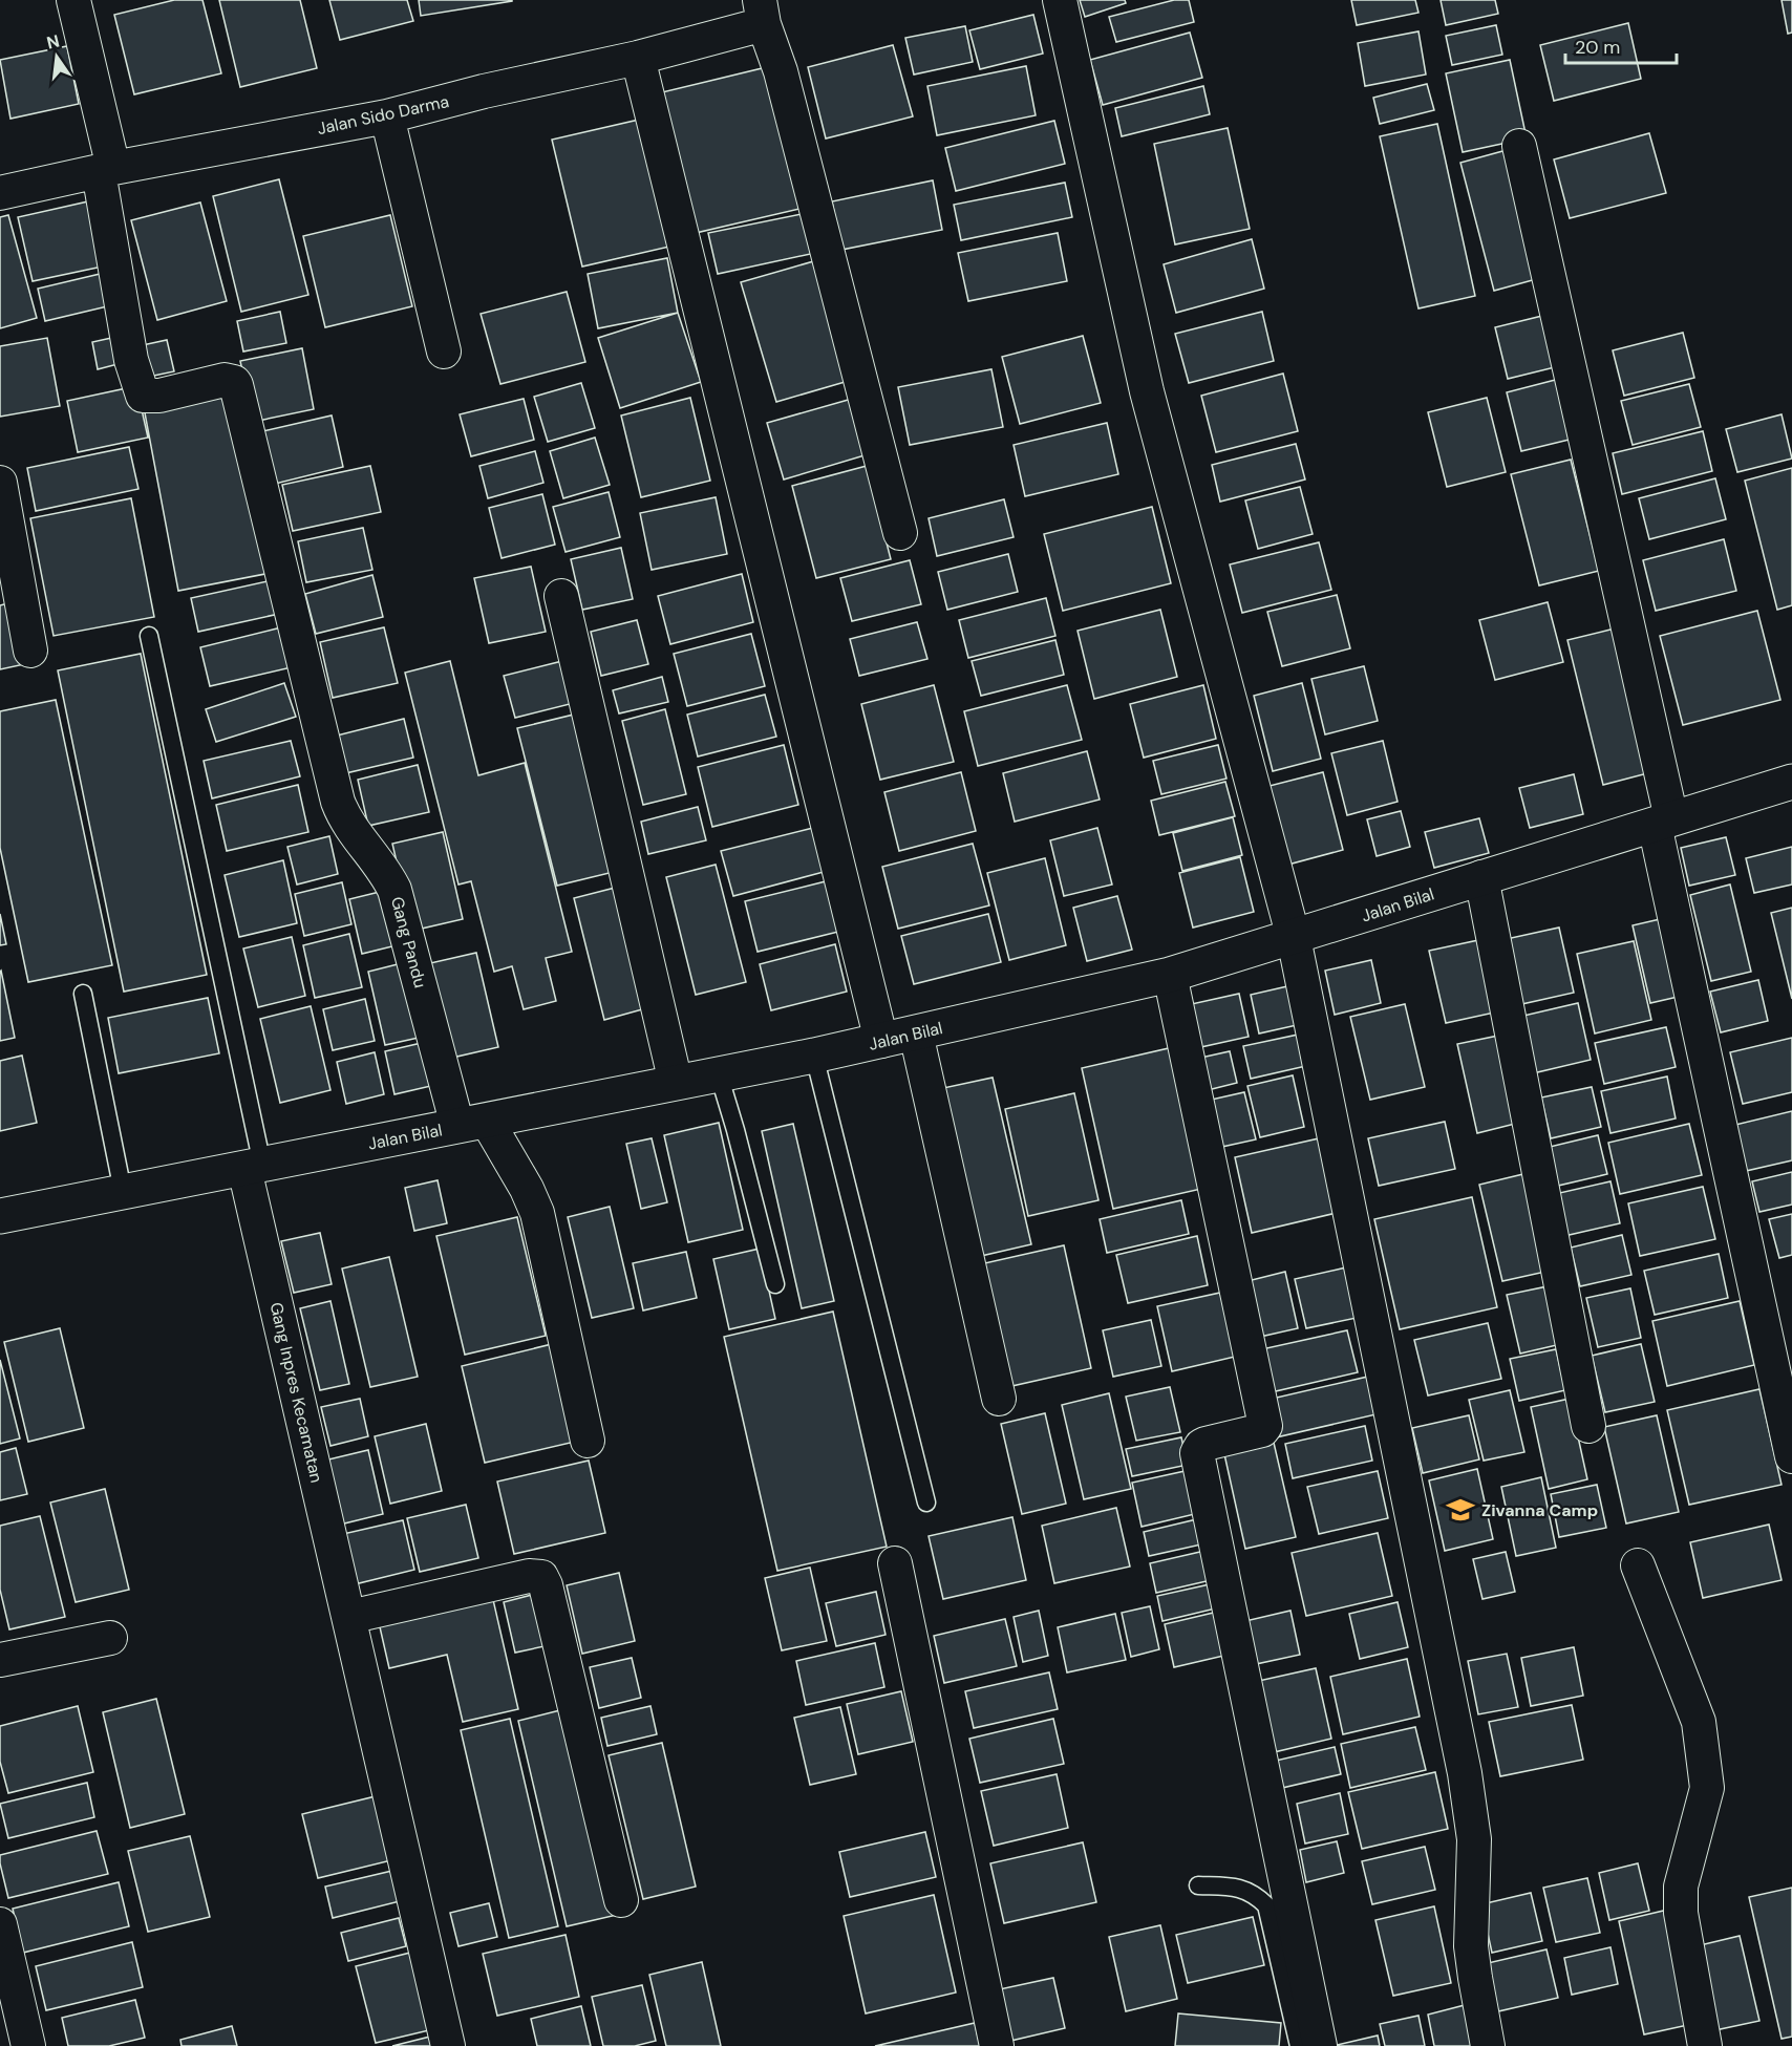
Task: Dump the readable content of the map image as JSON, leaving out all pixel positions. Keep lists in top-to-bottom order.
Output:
{
  "streets": {
    "main road": ["Jalan Bilal"],
    "street": ["Jalan Sido Darma", "Gang Pandu", "Gang Inpres Kecamatan"]
  },
  "crossings": [
    ["Jalan Sido Darma", "Gang Pandu"],
    ["Jalan Bilal", "Gang Pandu"],
    ["Jalan Bilal", "Gang Inpres Kecamatan"]
  ],
  "places": {
    "school or university": ["Zivanna Camp"]
  },
  "scale_bar": "20 m",
  "north": "top"
}
